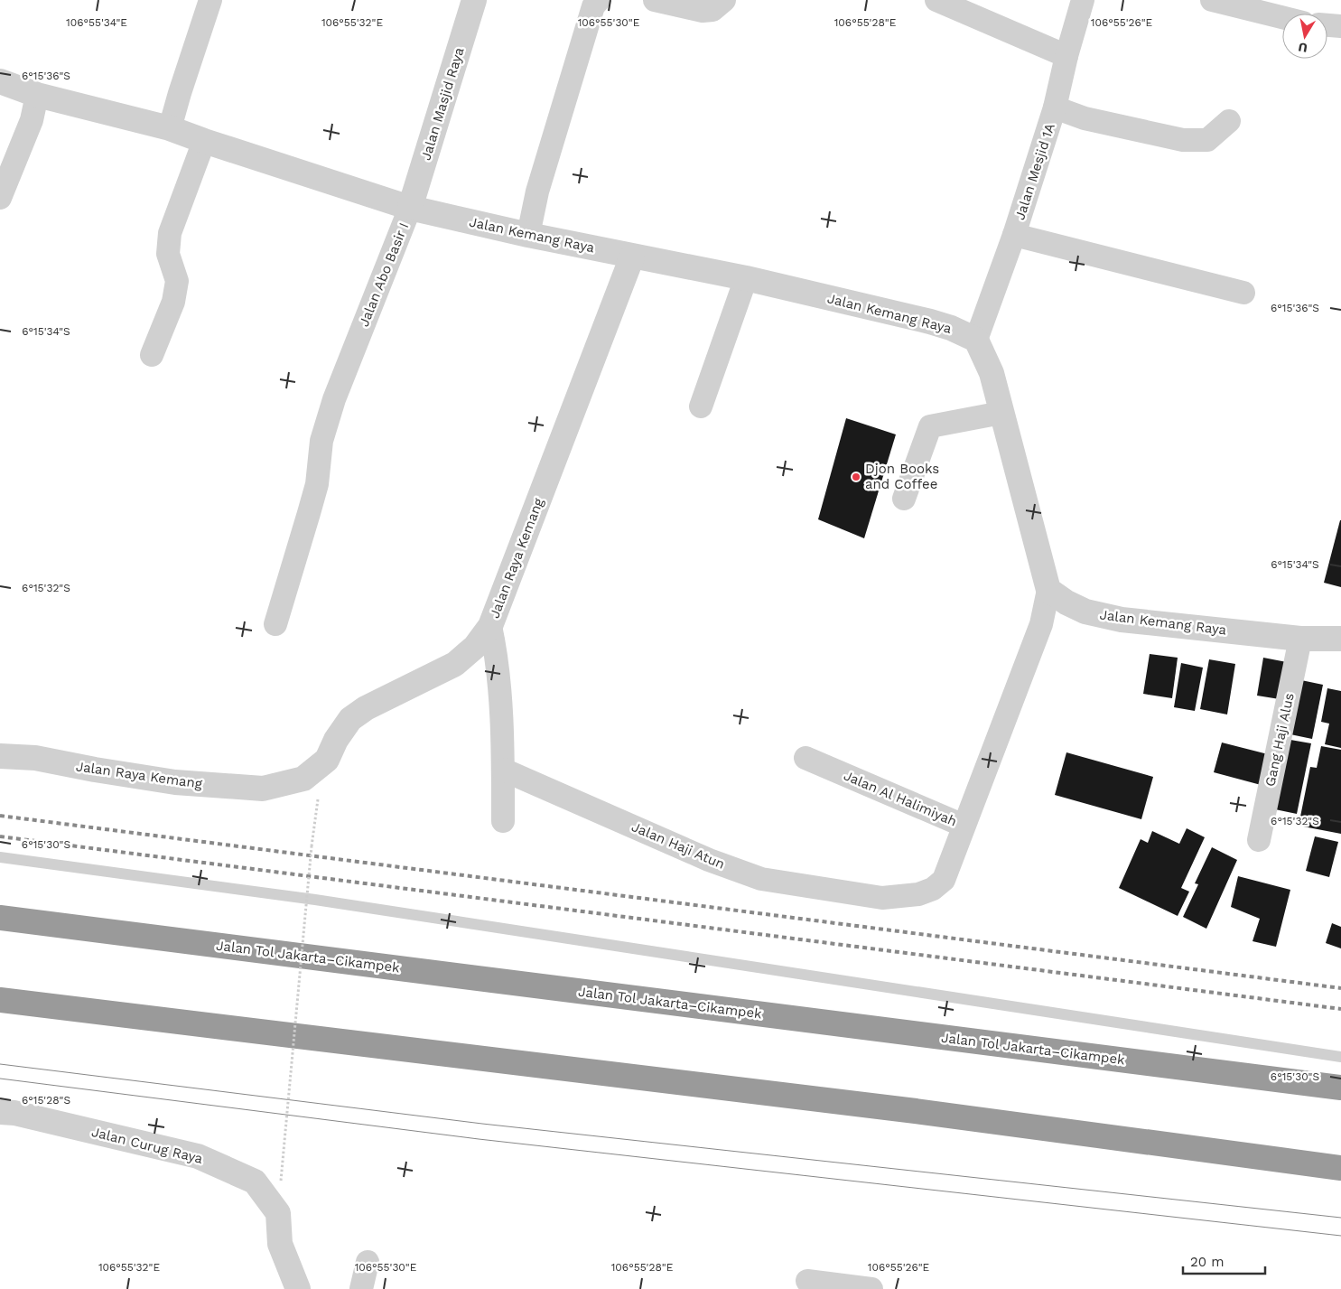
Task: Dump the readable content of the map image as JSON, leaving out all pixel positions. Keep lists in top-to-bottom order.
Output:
{
  "streets": {
    "highway": ["Jalan Tol Jakarta–Cikampek"],
    "street": [
      "Jalan Masjid Raya",
      "Jalan Mesjid 1A",
      "Jalan Kemang Raya",
      "Jalan Abo Basir I",
      "Jalan Raya Kemang",
      "Gang Haji Alus",
      "Jalan Al Halimiyah",
      "Jalan Haji Atun",
      "Jalan Curug Raya"
    ]
  },
  "crossings": [
    ["Jalan Masjid Raya", "Jalan Kemang Raya"],
    ["Jalan Masjid Raya", "Jalan Abo Basir I"],
    ["Jalan Mesjid 1A", "Jalan Kemang Raya"],
    ["Jalan Kemang Raya", "Jalan Abo Basir I"],
    ["Jalan Kemang Raya", "Jalan Raya Kemang"],
    ["Jalan Kemang Raya", "Gang Haji Alus"],
    ["Jalan Kemang Raya", "Jalan Al Halimiyah"],
    ["Jalan Al Halimiyah", "Jalan Haji Atun"]
  ],
  "places": ["Djon Books and Coffee"],
  "scale_bar": "20 m",
  "north": "bottom",
  "coordinates": [
    "106°55'32\"E",
    "106°55'30\"E",
    "106°55'28\"E",
    "106°55'26\"E",
    "106°55'34\"E",
    "6°15'36\"S",
    "6°15'34\"S",
    "6°15'32\"S",
    "6°15'30\"S",
    "6°15'28\"S"
  ]
}
